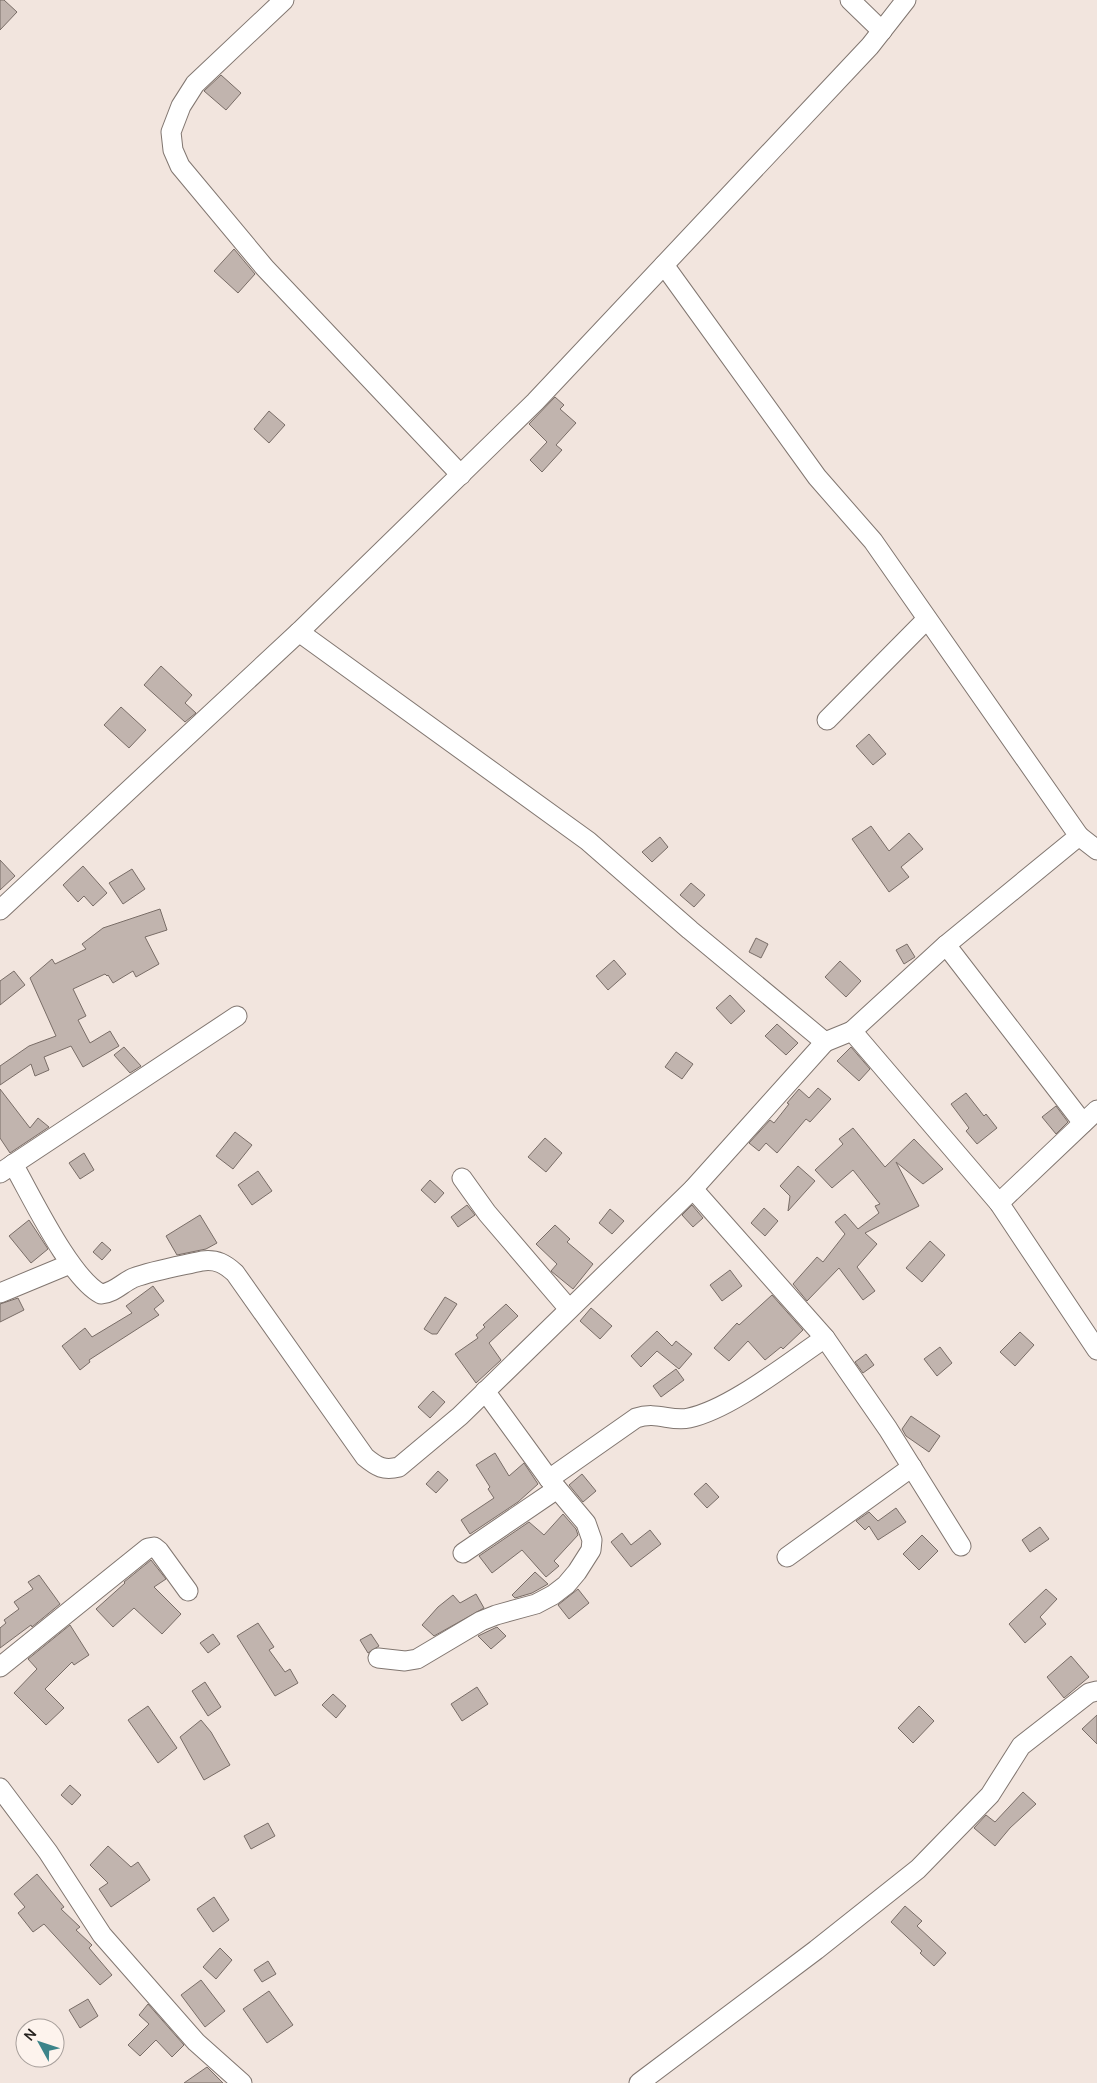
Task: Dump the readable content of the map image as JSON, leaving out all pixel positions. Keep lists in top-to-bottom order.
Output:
{
  "north": "top left"
}
